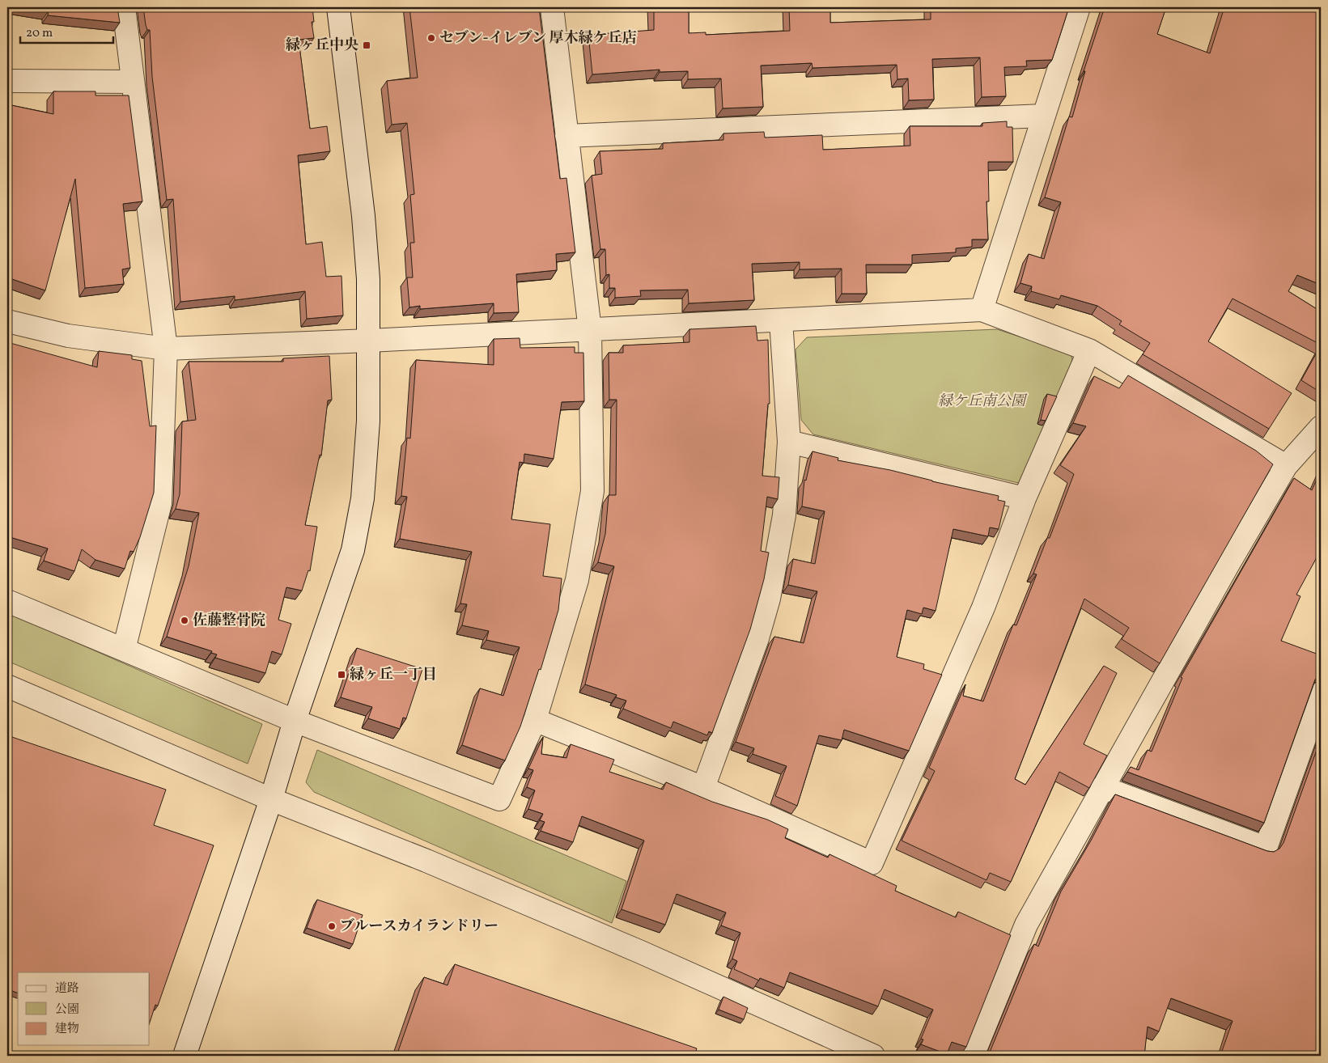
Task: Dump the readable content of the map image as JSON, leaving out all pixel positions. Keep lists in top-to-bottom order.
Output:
{
  "parks": ["緑ケ丘南公園"],
  "places": {
    "other": ["セブン-イレブン 厚木緑ケ丘店", "佐藤整骨院", "ブルースカイランドリー"],
    "transit": ["緑ヶ丘中央", "緑ヶ丘一丁目"]
  },
  "legend": ["道路", "公園", "建物"],
  "scale_bar": "20 m"
}
